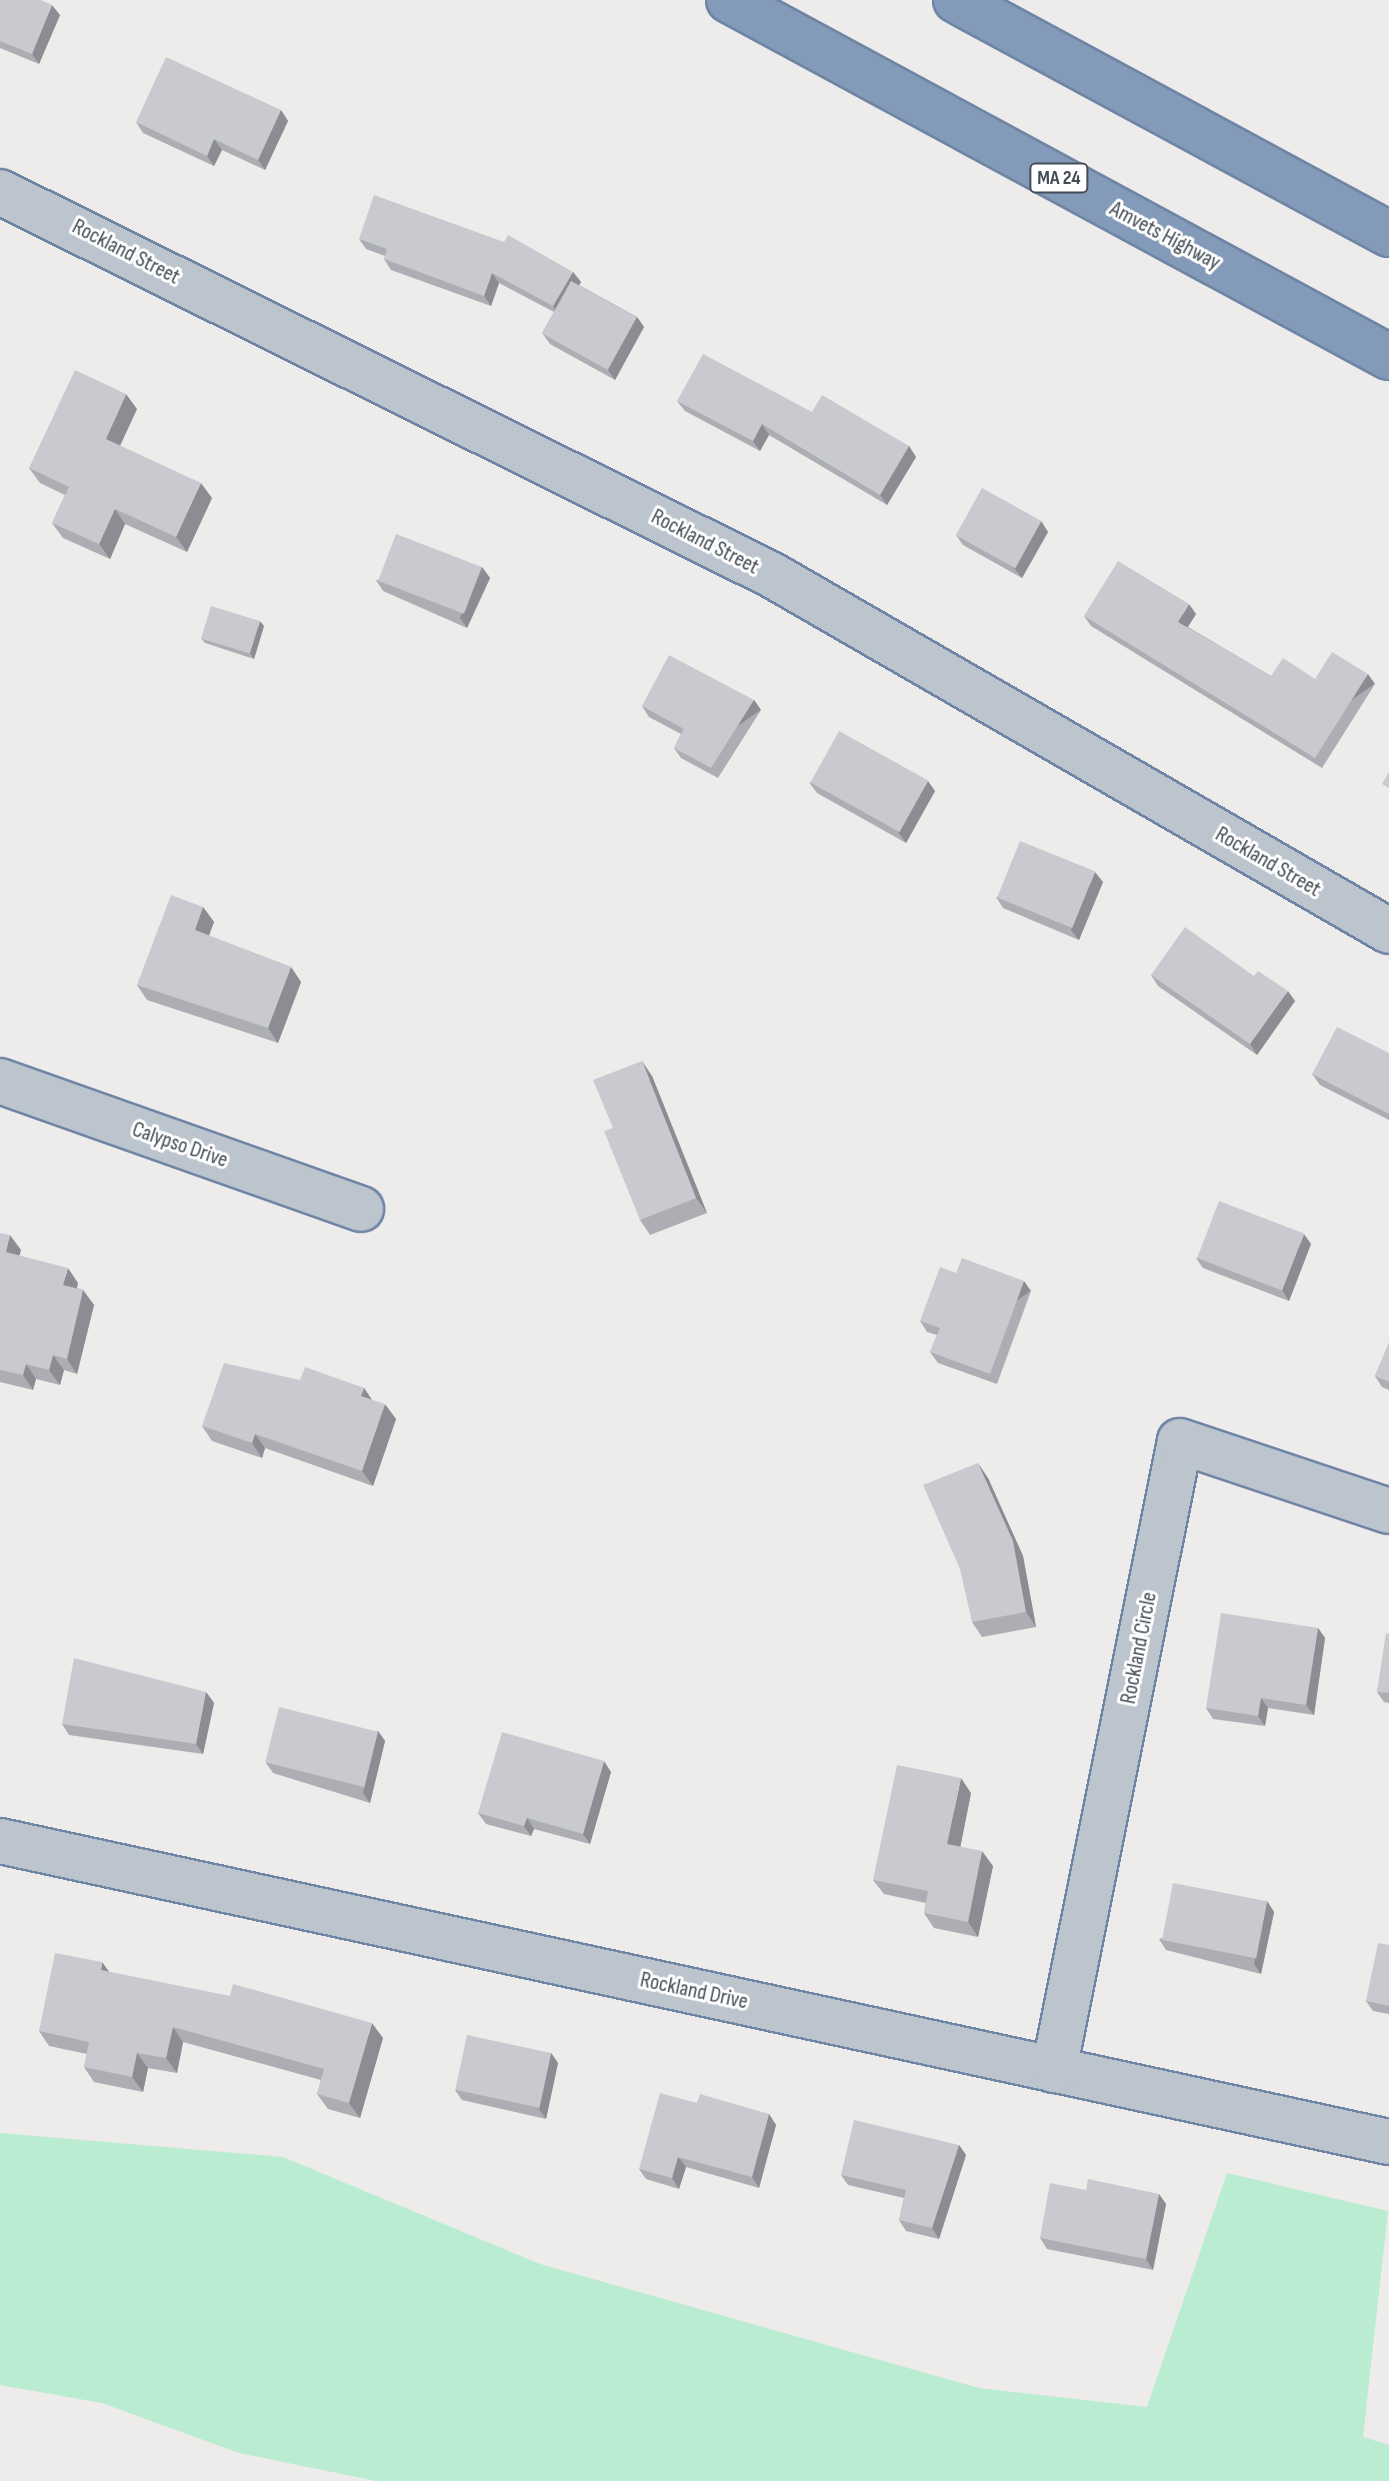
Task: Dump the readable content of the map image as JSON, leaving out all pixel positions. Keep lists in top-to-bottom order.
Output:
{
  "streets": {
    "highway": ["MA 24", "Amvets Highway"],
    "street": [
      "Rockland Street",
      "Calypso Drive",
      "Rockland Circle",
      "Rockland Drive"
    ]
  },
  "crossings": [
    ["Rockland Circle", "Rockland Drive"]
  ]
}
